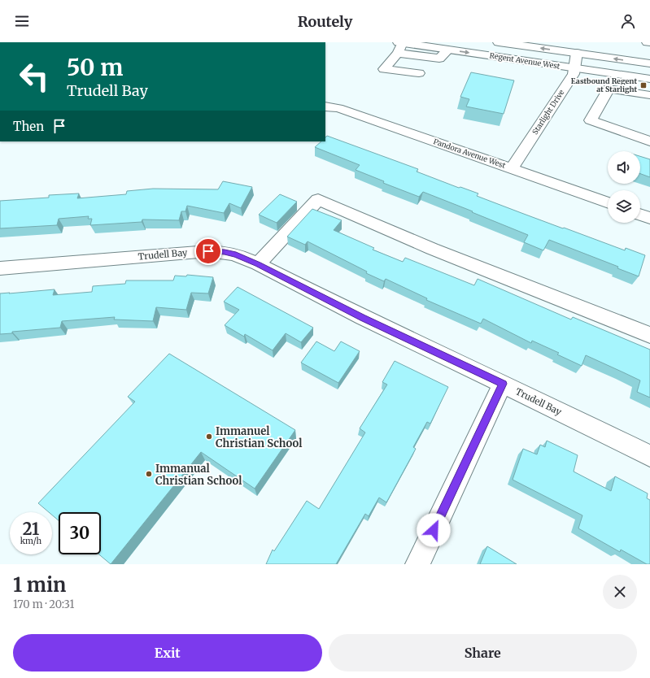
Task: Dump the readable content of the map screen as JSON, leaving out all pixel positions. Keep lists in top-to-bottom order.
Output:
{
  "streets": {
    "street": [
      "Regent Avenue West",
      "Starlight Drive",
      "Pandora Avenue West",
      "Trudell Bay"
    ]
  },
  "crossings": [
    ["Regent Avenue West", "Starlight Drive"],
    ["Starlight Drive", "Pandora Avenue West"]
  ],
  "places": {
    "transit": ["Eastbound Regent at Starlight"],
    "other": ["Immanuel Christian School", "Immanual Christian School"]
  },
  "page": {
    "header": "Routely",
    "turn": ["50 m", "Trudell Bay"],
    "then": "Then",
    "speed": "21 km/h",
    "limit": "30",
    "heading": ["1 min", "170 m · 20:31"],
    "buttons": ["Exit", "Share"]
  }
}
